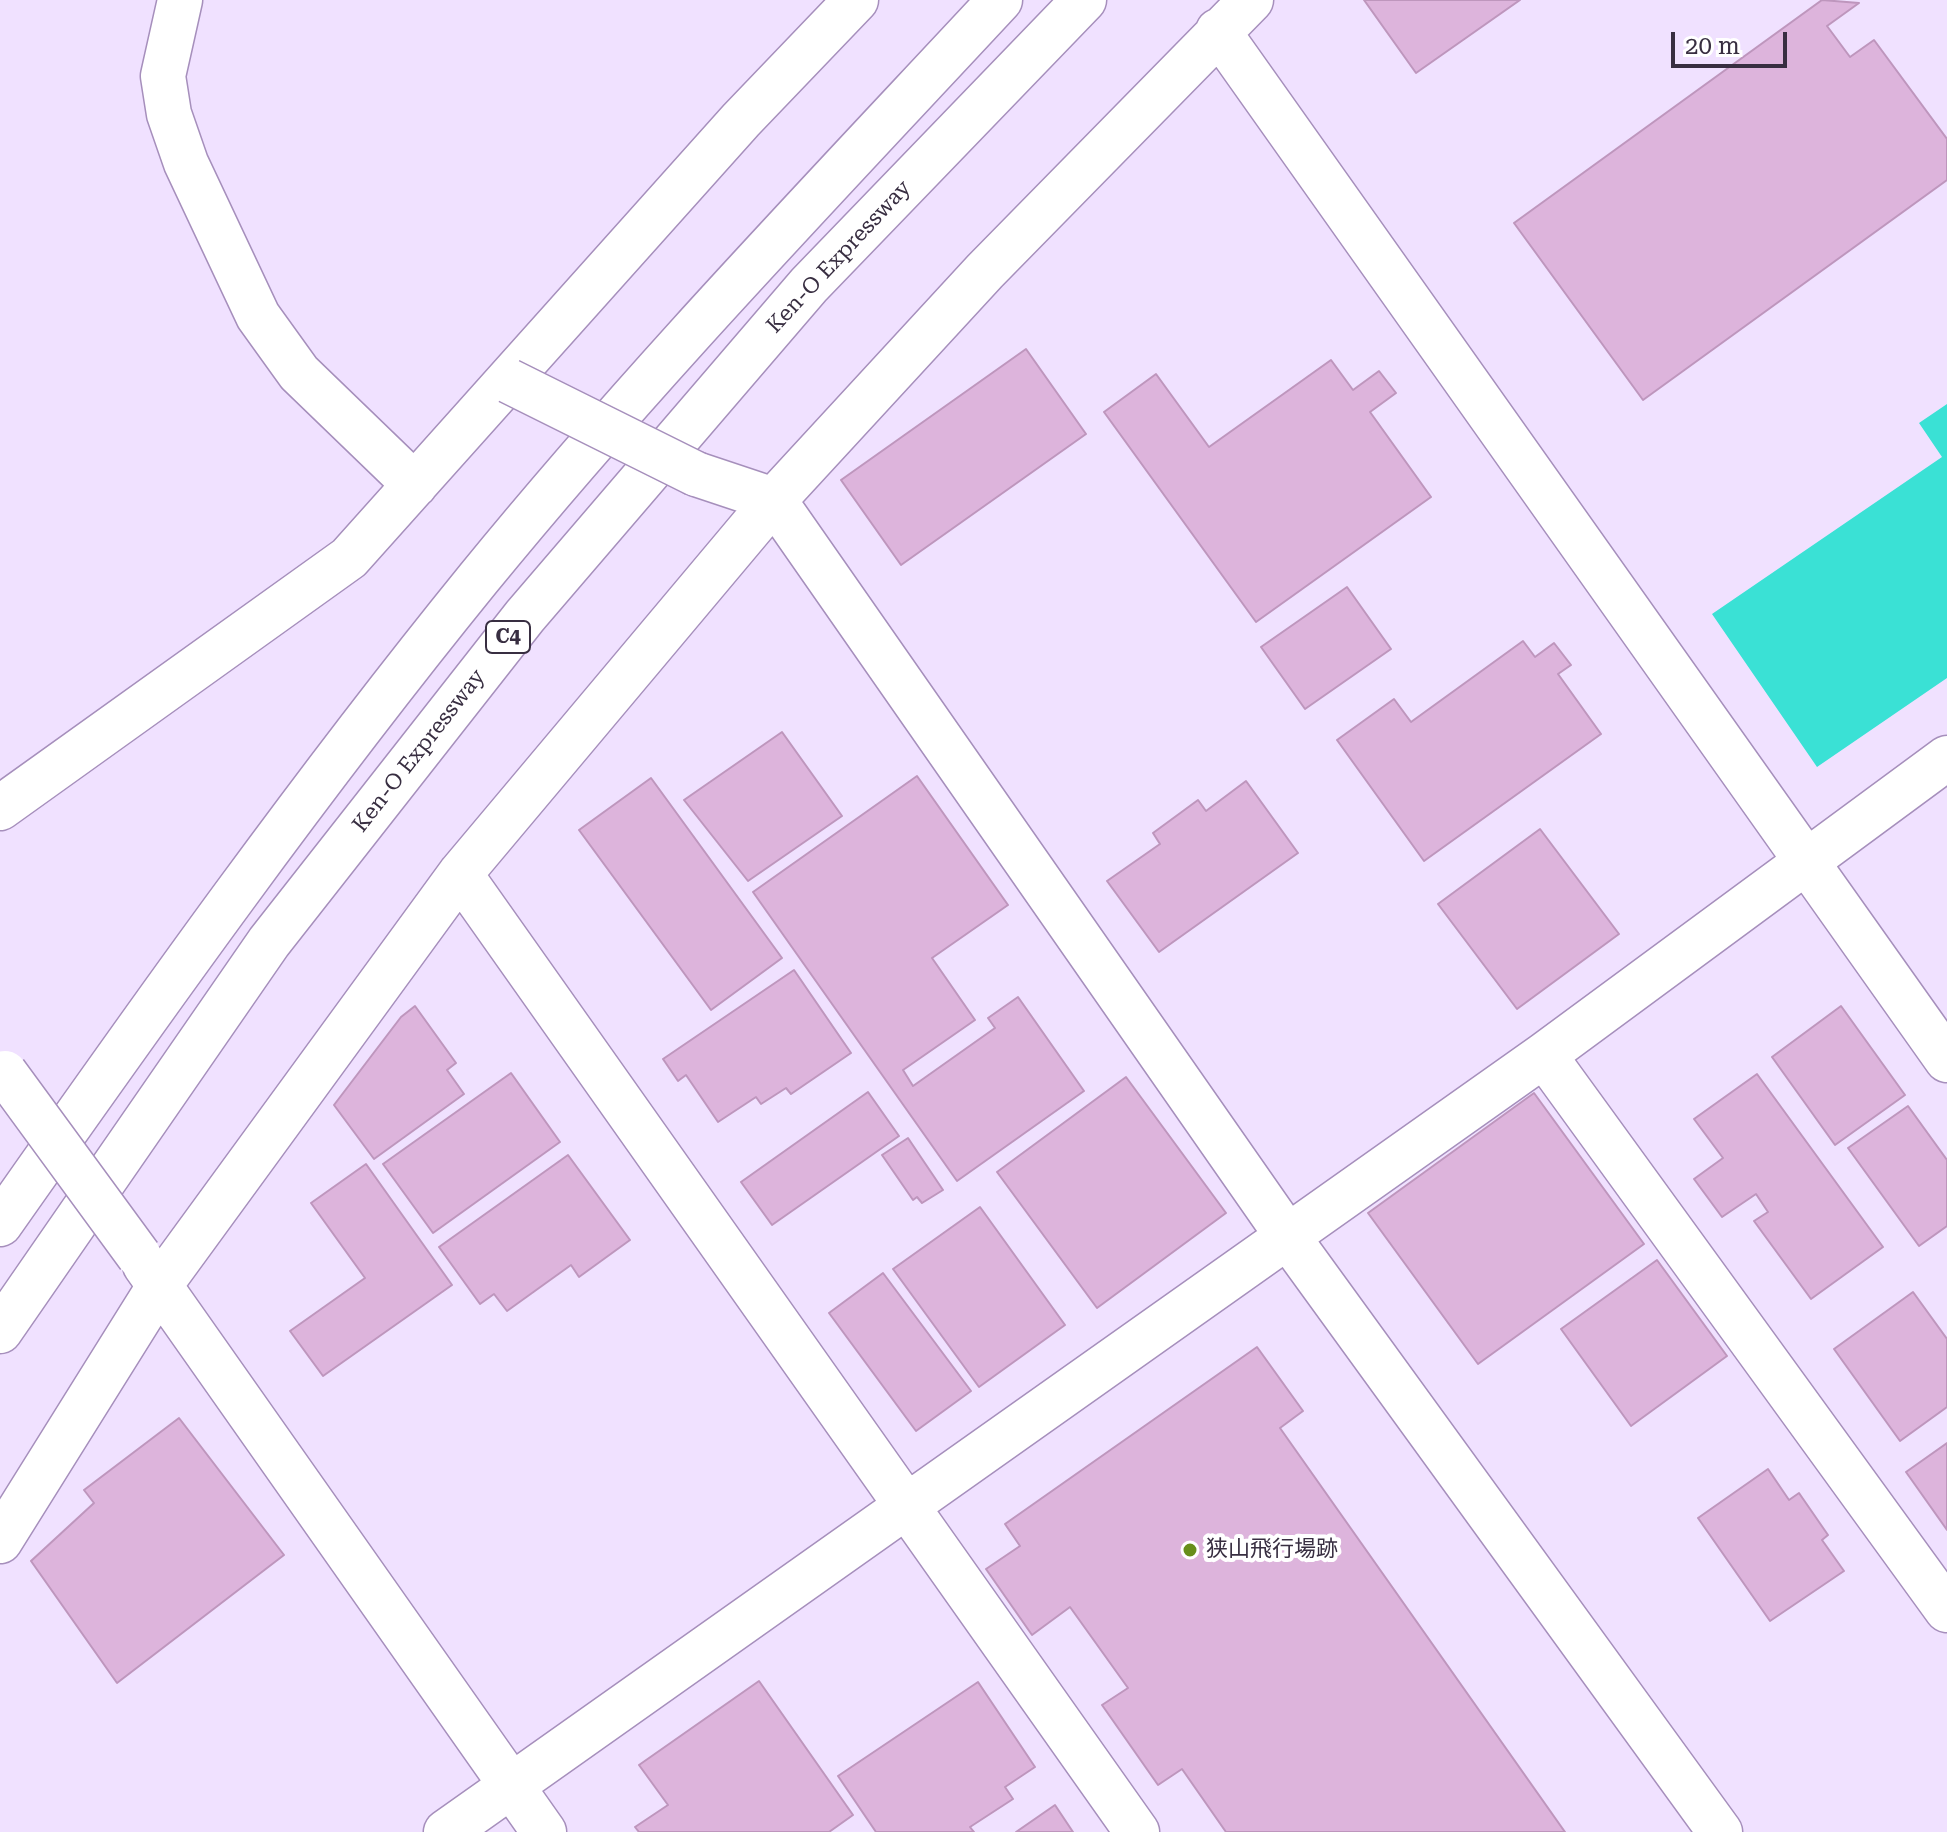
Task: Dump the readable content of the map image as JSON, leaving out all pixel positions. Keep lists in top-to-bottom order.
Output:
{
  "streets": {
    "main road": ["Ken-O Expressway", "C4"]
  },
  "places": ["狭山飛行場跡"],
  "scale_bar": "20 m"
}
